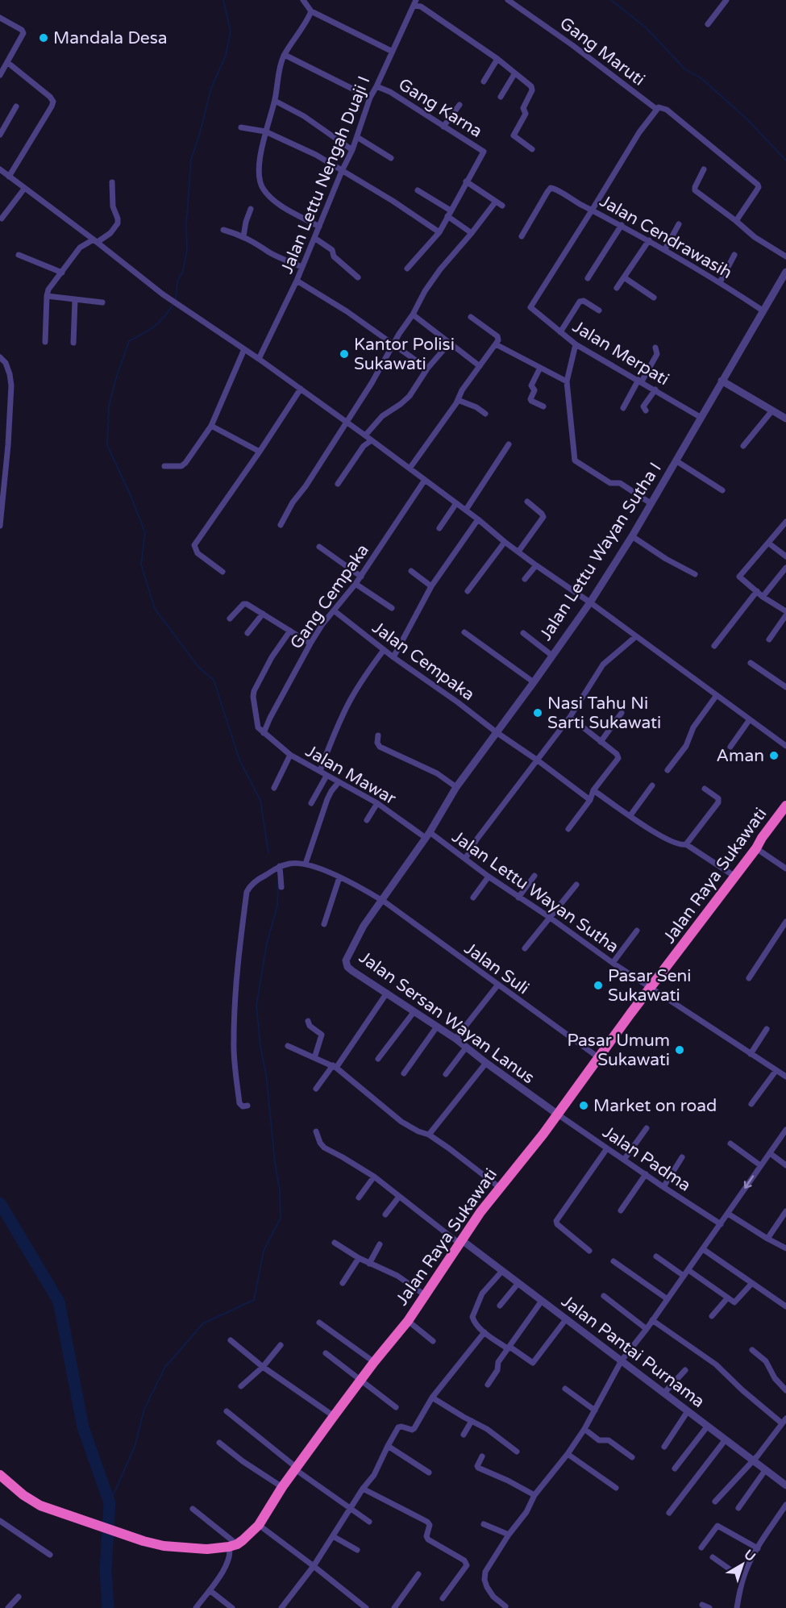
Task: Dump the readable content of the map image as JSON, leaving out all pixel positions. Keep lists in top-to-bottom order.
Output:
{
  "streets": {
    "highway": ["Jalan Raya Sukawati"],
    "street": [
      "Gang Maruti",
      "Gang Karna",
      "Jalan Lettu Nengah Duaji I",
      "Jalan Cendrawasih",
      "Jalan Merpati",
      "Jalan Lettu Wayan Sutha I",
      "Gang Cempaka",
      "Jalan Cempaka",
      "Jalan Mawar",
      "Jalan Lettu Wayan Sutha",
      "Jalan Suli",
      "Jalan Sersan Wayan Lanus",
      "Jalan Padma",
      "Jalan Pantai Purnama"
    ]
  },
  "crossings": [
    ["Gang Karna", "Jalan Lettu Nengah Duaji I"],
    ["Jalan Cendrawasih", "Jalan Merpati"],
    ["Jalan Cendrawasih", "Jalan Lettu Wayan Sutha I"],
    ["Jalan Merpati", "Jalan Lettu Wayan Sutha I"],
    ["Jalan Lettu Wayan Sutha I", "Jalan Cempaka"],
    ["Jalan Lettu Wayan Sutha I", "Jalan Mawar"],
    ["Jalan Lettu Wayan Sutha I", "Jalan Lettu Wayan Sutha"],
    ["Jalan Lettu Wayan Sutha I", "Jalan Sersan Wayan Lanus"],
    ["Gang Cempaka", "Jalan Cempaka"],
    ["Gang Cempaka", "Jalan Mawar"],
    ["Jalan Mawar", "Jalan Lettu Wayan Sutha"],
    ["Jalan Mawar", "Jalan Sersan Wayan Lanus"],
    ["Jalan Raya Sukawati", "Jalan Lettu Wayan Sutha"],
    ["Jalan Raya Sukawati", "Jalan Suli"],
    ["Jalan Raya Sukawati", "Jalan Sersan Wayan Lanus"],
    ["Jalan Raya Sukawati", "Jalan Padma"],
    ["Jalan Raya Sukawati", "Jalan Pantai Purnama"],
    ["Jalan Lettu Wayan Sutha", "Jalan Sersan Wayan Lanus"],
    ["Jalan Suli", "Jalan Sersan Wayan Lanus"],
    ["Jalan Sersan Wayan Lanus", "Jalan Padma"]
  ],
  "places": [
    "Mandala Desa",
    "Kantor Polisi Sukawati",
    "Nasi Tahu Ni Sarti Sukawati",
    "Aman",
    "Pasar Seni Sukawati",
    "Pasar Umum Sukawati",
    "Market on road"
  ],
  "north": "top right"
}
